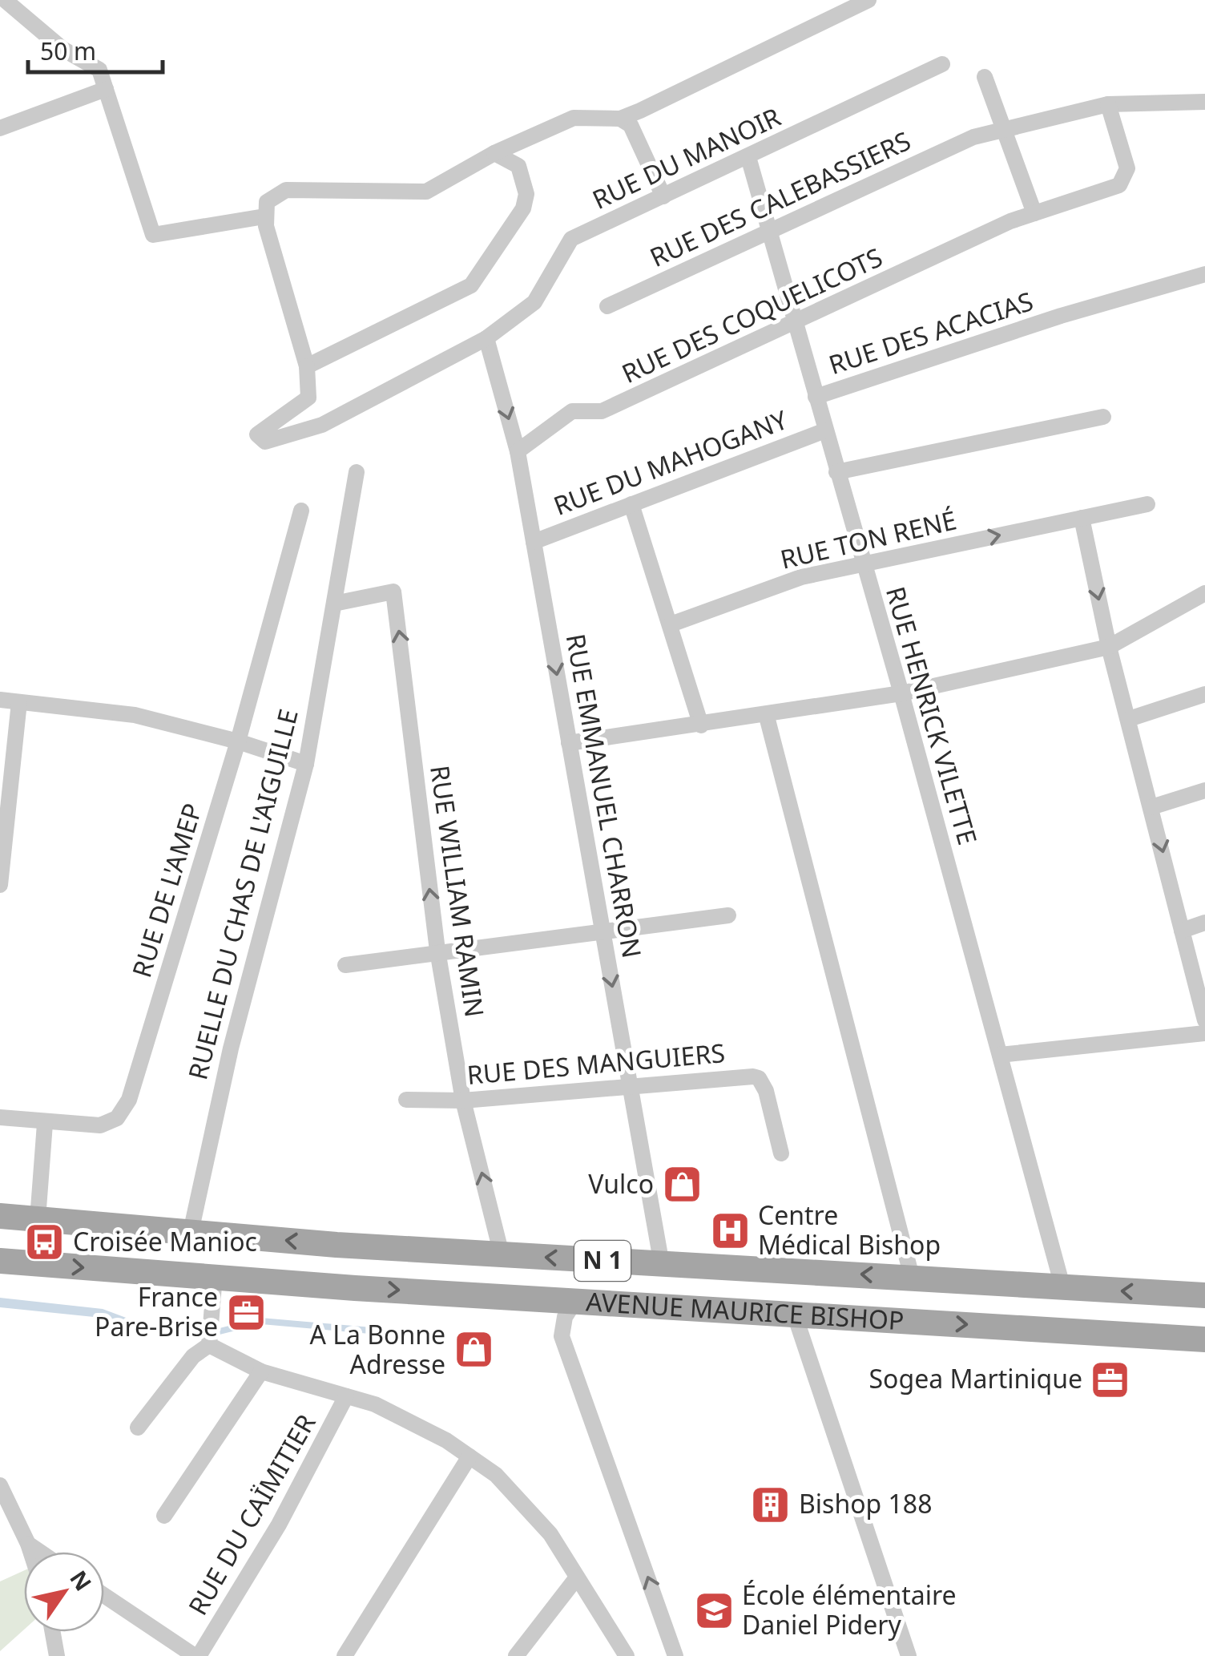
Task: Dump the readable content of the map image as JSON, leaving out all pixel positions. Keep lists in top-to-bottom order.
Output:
{
  "streets": {
    "main road": ["N 1", "AVENUE MAURICE BISHOP"],
    "street": [
      "RUE DU MANOIR",
      "RUE DES CALEBASSIERS",
      "RUE DES COQUELICOTS",
      "RUE DES ACACIAS",
      "RUE DU MAHOGANY",
      "RUE TON RENÉ",
      "RUE HENRICK VILETTE",
      "RUE EMMANUEL CHARRON",
      "RUE DE L'AMEP",
      "RUE WILLIAM RAMIN",
      "RUELLE DU CHAS DE L'AIGUILLE",
      "RUE DES MANGUIERS",
      "RUE DU CAÏMITIER"
    ]
  },
  "crossings": [
    ["RUE DU MANOIR", "RUE HENRICK VILETTE"],
    ["RUE DU MANOIR", "RUE EMMANUEL CHARRON"],
    ["RUE DES CALEBASSIERS", "RUE DES COQUELICOTS"],
    ["RUE DES CALEBASSIERS", "RUE HENRICK VILETTE"],
    ["RUE DES COQUELICOTS", "RUE HENRICK VILETTE"],
    ["RUE DES COQUELICOTS", "RUE EMMANUEL CHARRON"],
    ["RUE DES ACACIAS", "RUE HENRICK VILETTE"],
    ["RUE DU MAHOGANY", "RUE HENRICK VILETTE"],
    ["RUE DU MAHOGANY", "RUE EMMANUEL CHARRON"],
    ["RUE TON RENÉ", "RUE HENRICK VILETTE"],
    ["RUE HENRICK VILETTE", "AVENUE MAURICE BISHOP"],
    ["RUE EMMANUEL CHARRON", "RUE DES MANGUIERS"],
    ["RUE EMMANUEL CHARRON", "AVENUE MAURICE BISHOP"],
    ["RUE WILLIAM RAMIN", "RUELLE DU CHAS DE L'AIGUILLE"],
    ["RUE WILLIAM RAMIN", "RUE DES MANGUIERS"],
    ["RUE WILLIAM RAMIN", "AVENUE MAURICE BISHOP"],
    ["RUELLE DU CHAS DE L'AIGUILLE", "AVENUE MAURICE BISHOP"]
  ],
  "one_way": ["RUE WILLIAM RAMIN"],
  "places": {
    "shop": ["Vulco", "A La Bonne Adresse"],
    "hospital": ["Centre Médical Bishop"],
    "bus stop": ["Croisée Manioc"],
    "office": ["France Pare-Brise", "Sogea Martinique"],
    "building": ["Bishop 188"],
    "school or university": ["École élémentaire Daniel Pidery"]
  },
  "scale_bar": "50 m",
  "north": "top right"
}
